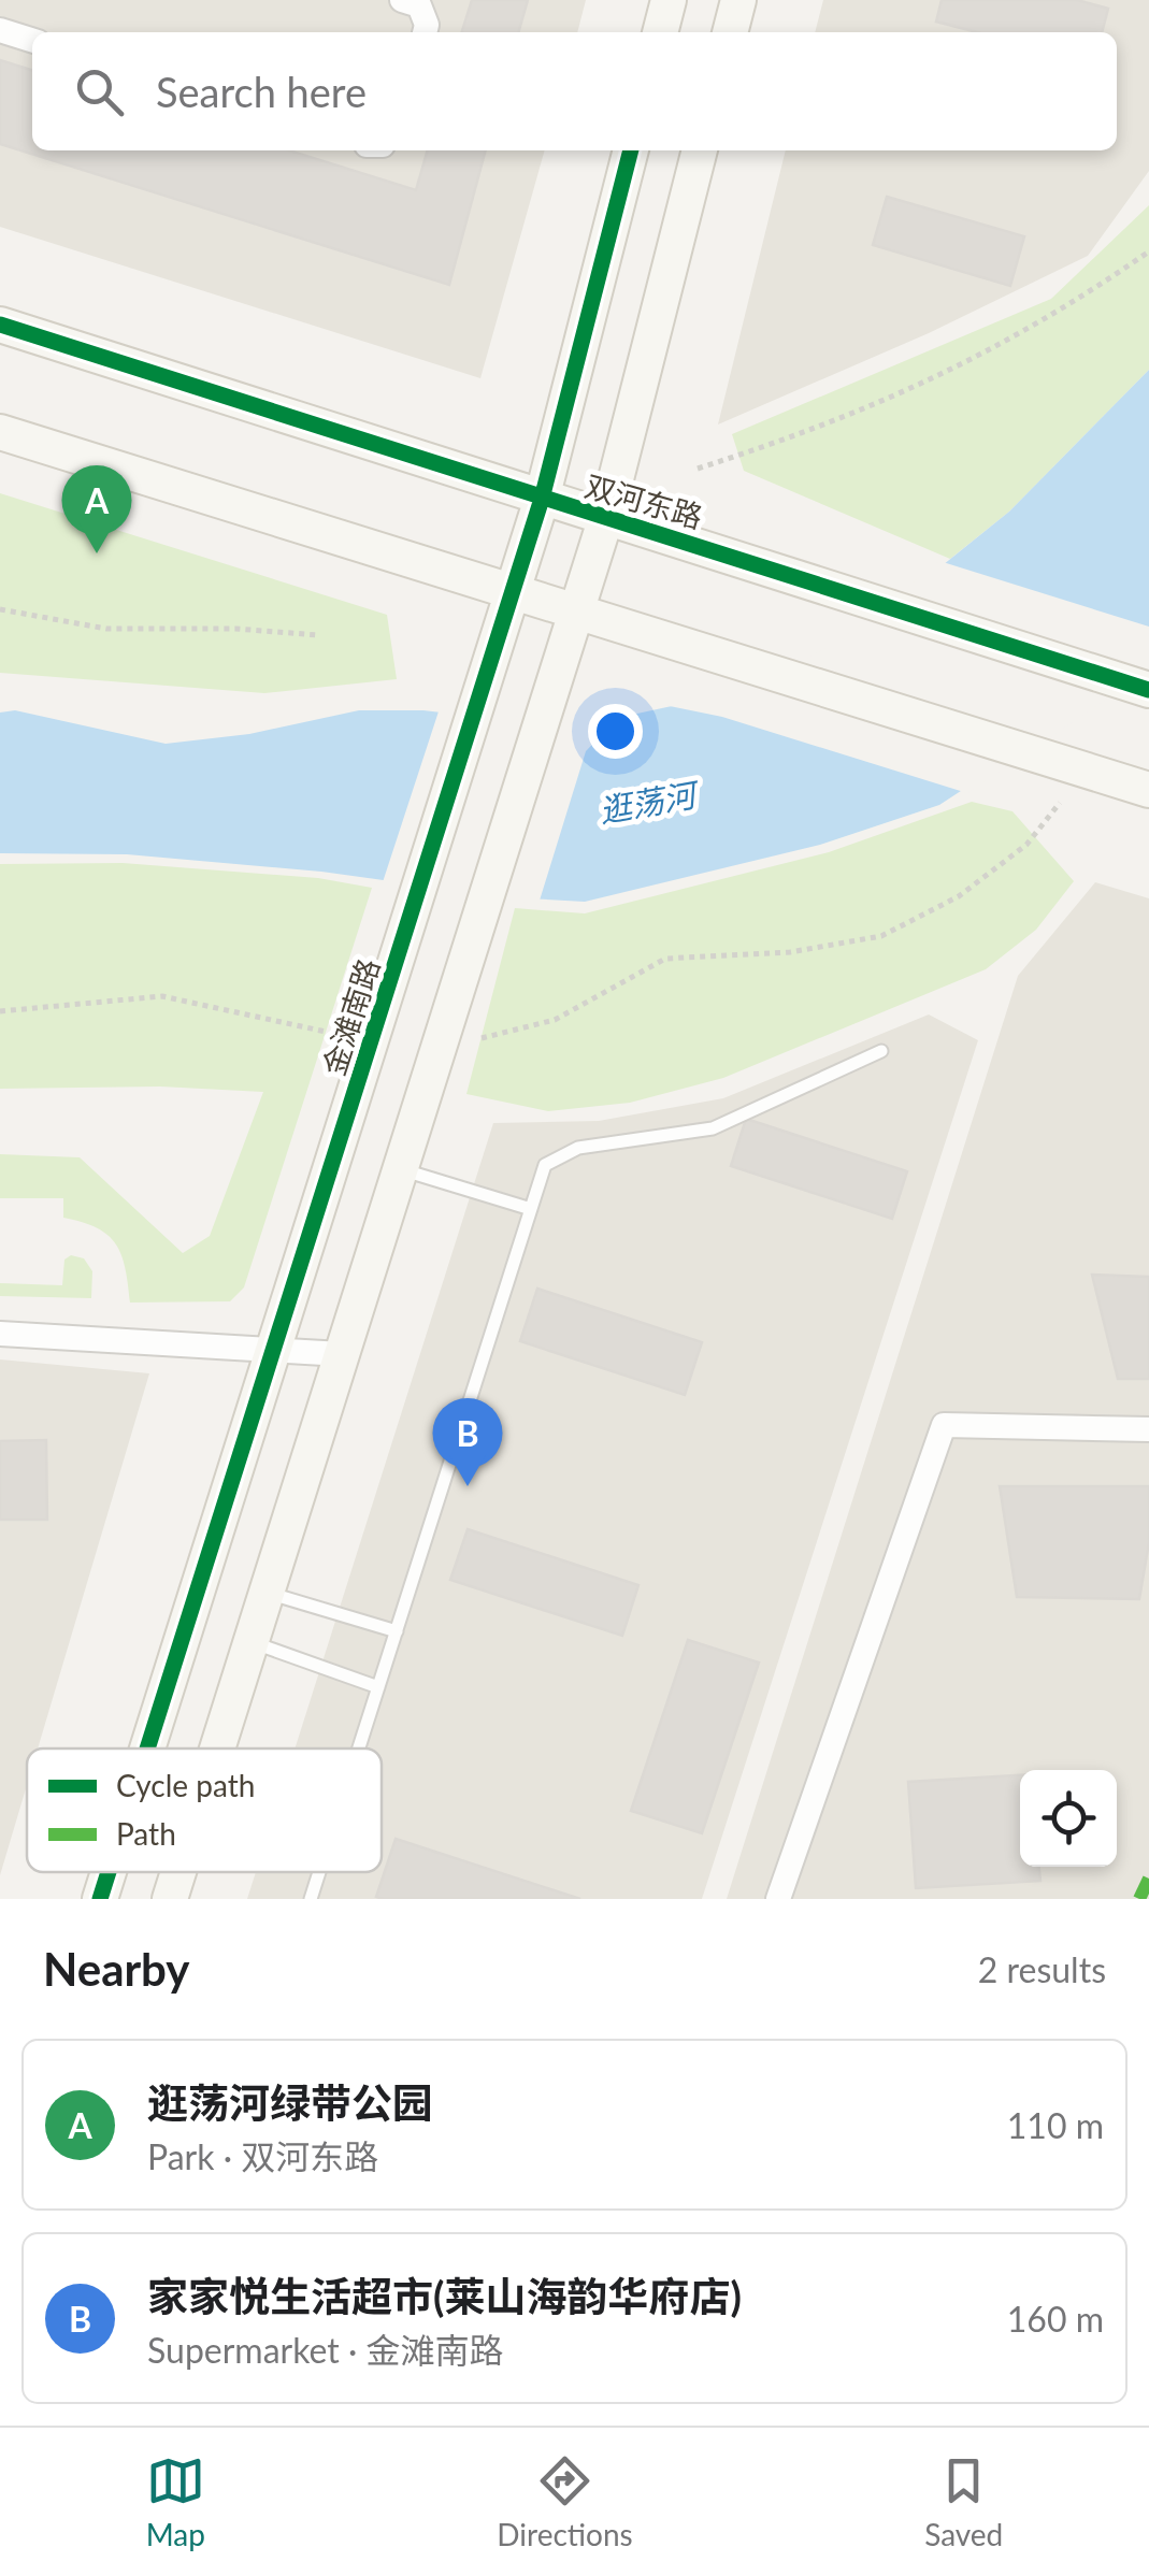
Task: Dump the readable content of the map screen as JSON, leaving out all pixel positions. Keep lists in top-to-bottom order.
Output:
{
  "streets": {
    "street": ["双河东路", "金滩南路"]
  },
  "crossings": [
    ["双河东路", "金滩南路"]
  ],
  "water": ["逛荡河"],
  "legend": ["Cycle path", "Path"],
  "page": {
    "search": "Search here",
    "pins": ["A", "B"],
    "heading": ["Nearby", "2 results"],
    "list": [
      {
        "mark": "A",
        "name": "逛荡河绿带公园",
        "note": "Park · 双河东路",
        "value": "110 m"
      },
      {
        "mark": "B",
        "name": "家家悦生活超市(莱山海韵华府店)",
        "note": "Supermarket · 金滩南路",
        "value": "160 m"
      }
    ],
    "nav": ["Map", "Directions", "Saved"]
  }
}
